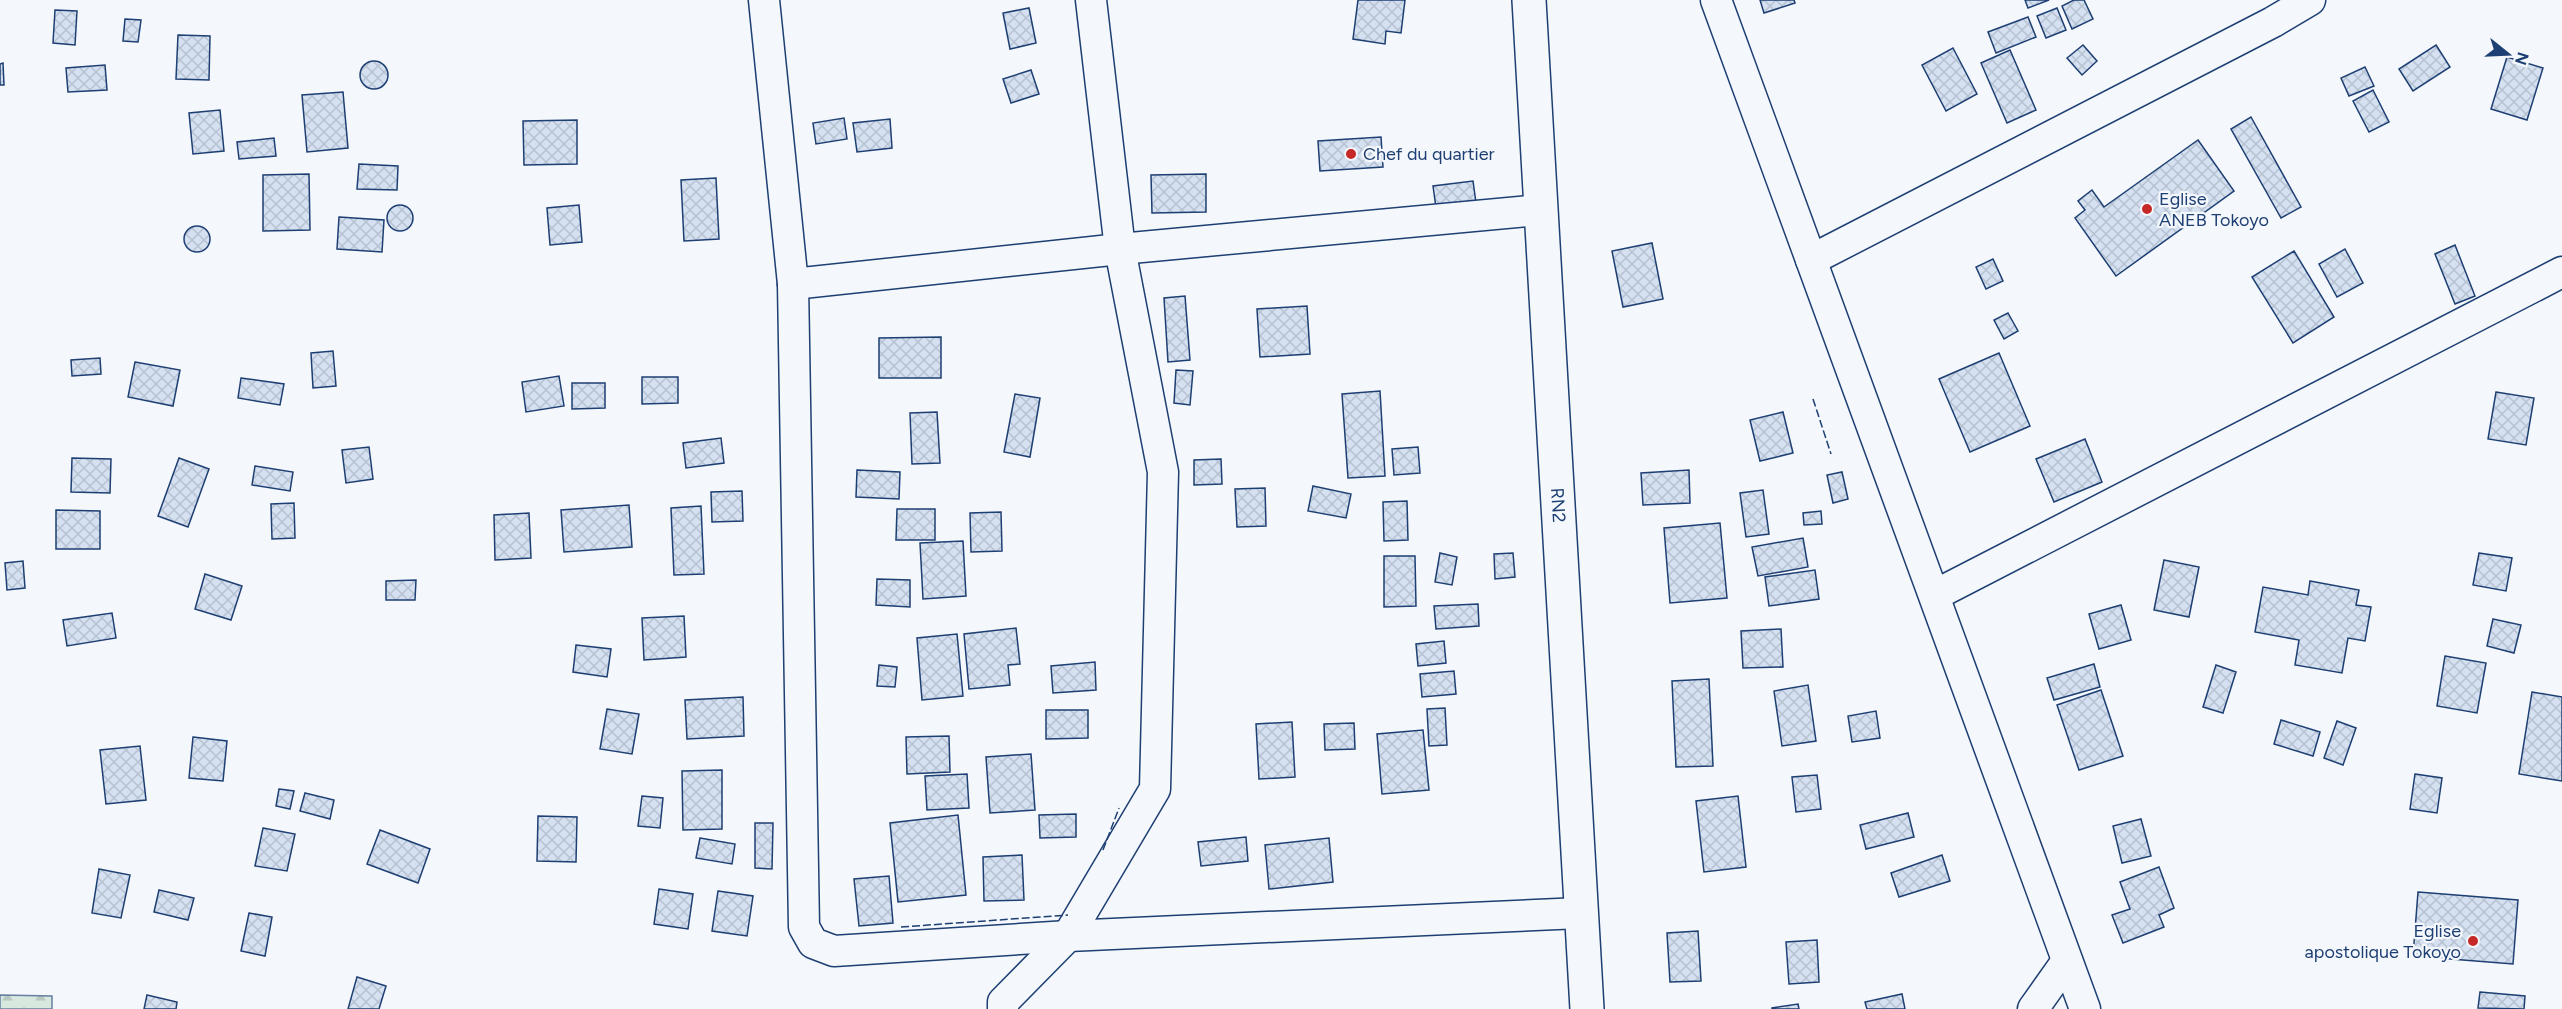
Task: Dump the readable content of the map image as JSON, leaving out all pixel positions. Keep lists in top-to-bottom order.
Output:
{
  "streets": {
    "main road": ["RN2"]
  },
  "places": ["Chef du quartier", "Eglise ANEB Tokoyo", "Eglise apostolique Tokoyo"],
  "north": "right"
}
